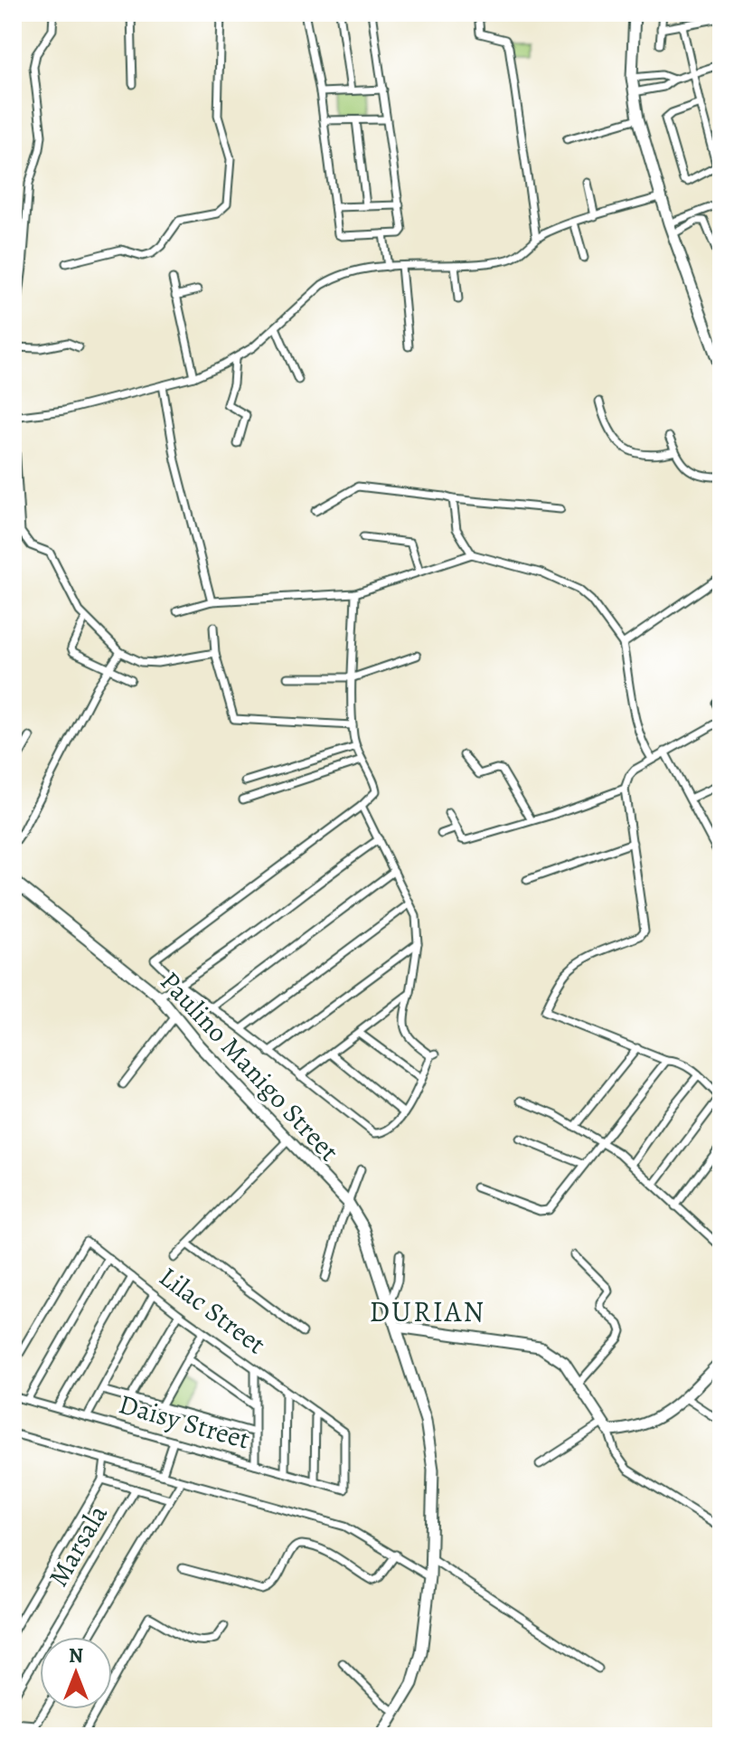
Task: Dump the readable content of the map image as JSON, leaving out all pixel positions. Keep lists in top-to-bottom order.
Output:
{
  "streets": {
    "street": [
      "Paulino Manigo Street",
      "Lilac Street",
      "Daisy Street",
      "Marsala"
    ]
  },
  "crossings": [
    ["Lilac Street", "Daisy Street"]
  ],
  "districts": ["DURIAN"],
  "north": "top"
}
